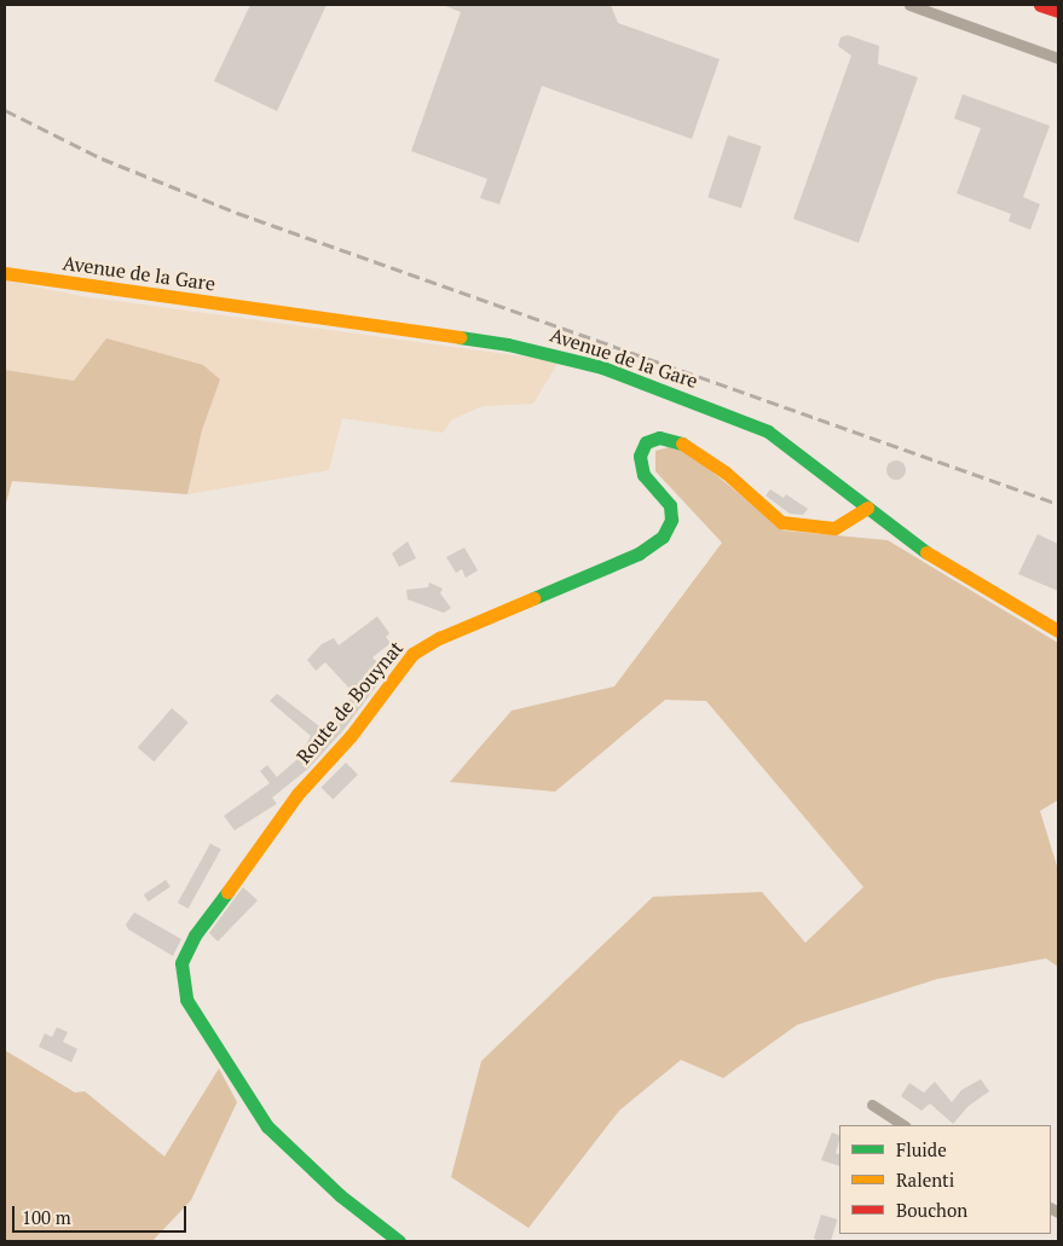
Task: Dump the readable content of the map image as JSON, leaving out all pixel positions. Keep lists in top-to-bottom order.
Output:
{
  "streets": {
    "main road": ["Avenue de la Gare", "Route de Bouynat"]
  },
  "crossings": [
    ["Avenue de la Gare", "Route de Bouynat"]
  ],
  "legend": ["Fluide", "Ralenti", "Bouchon"],
  "scale_bar": "100 m"
}
